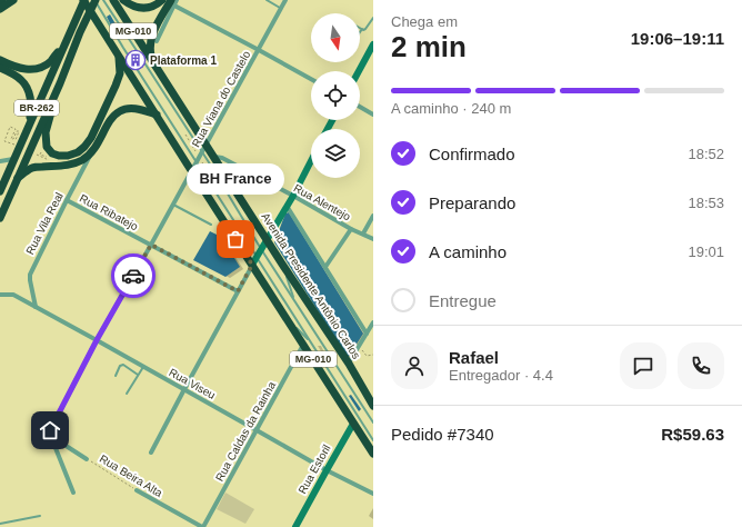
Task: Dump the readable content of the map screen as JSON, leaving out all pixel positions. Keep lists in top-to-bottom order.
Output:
{
  "streets": {
    "highway": ["MG-010", "BR-262", "Avenida Presidente Antônio Carlos"],
    "street": [
      "Rua Viana do Castelo",
      "Rua Alentejo",
      "Rua Ribatejo",
      "Rua Vila Real",
      "Rua Viseu",
      "Rua Caldas da Rainha",
      "Rua Estoril",
      "Rua Beira Alta"
    ]
  },
  "crossings": [
    ["MG-010", "Rua Viana do Castelo"],
    ["MG-010", "BR-262"],
    ["MG-010", "Rua Caldas da Rainha"],
    ["MG-010", "Rua Estoril"],
    ["Rua Viana do Castelo", "Rua Ribatejo"],
    ["Rua Viana do Castelo", "Avenida Presidente Antônio Carlos"],
    ["Rua Viana do Castelo", "Rua Viseu"],
    ["Rua Viana do Castelo", "Rua Beira Alta"],
    ["Rua Alentejo", "Avenida Presidente Antônio Carlos"],
    ["Rua Ribatejo", "Rua Vila Real"],
    ["Rua Vila Real", "Rua Viseu"],
    ["Rua Viseu", "Rua Caldas da Rainha"],
    ["Rua Viseu", "Rua Estoril"],
    ["Rua Caldas da Rainha", "Rua Beira Alta"]
  ],
  "places": {
    "building": ["Plataforma 1"],
    "other": ["BH France"]
  },
  "north": "bottom",
  "page": {
    "heading": ["2 min", "Chega em", "19:06–19:11"],
    "panel": [
      "Rafael",
      "Entregador · 4.4",
      "Pedido #7340",
      "R$59.63"
    ],
    "bar": "A caminho · 240 m",
    "list": [
      ["Confirmado", "18:52"],
      ["Preparando", "18:53"],
      ["A caminho", "19:01"],
      "Entregue"
    ],
    "bubble": "BH France"
  }
}
